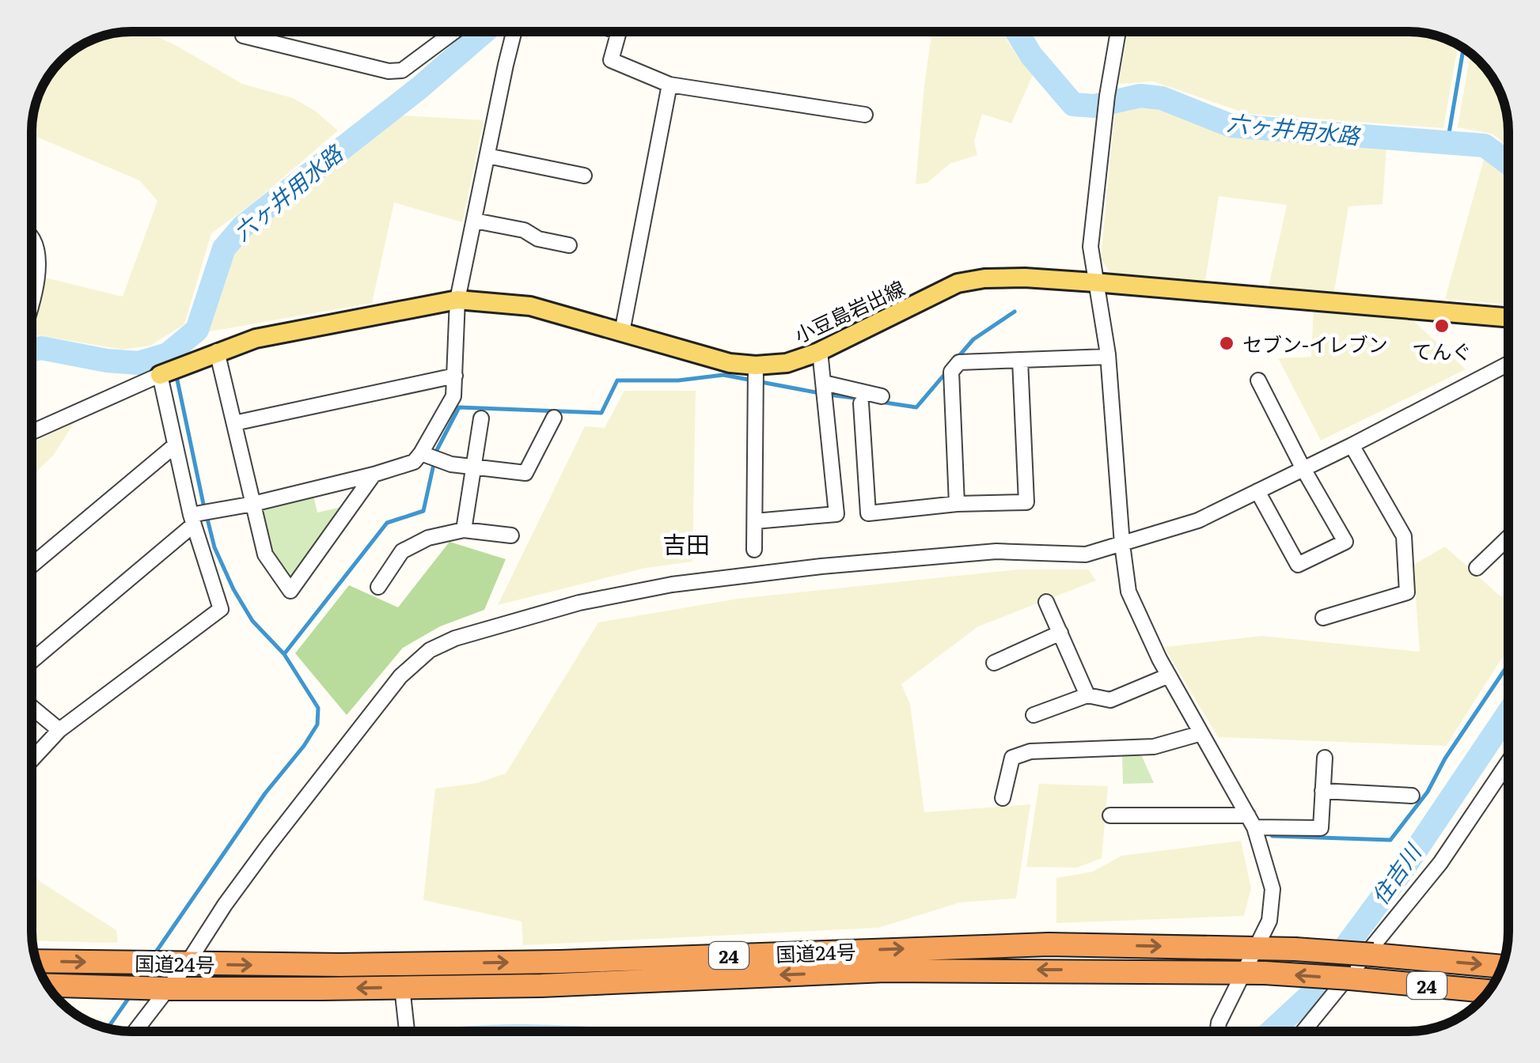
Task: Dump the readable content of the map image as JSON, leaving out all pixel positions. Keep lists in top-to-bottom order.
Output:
{
  "streets": {
    "highway": ["国道24号", "24"],
    "main road": ["小豆島岩出線"]
  },
  "districts": ["吉田"],
  "water": ["六ヶ井用水路", "住吉川"],
  "places": ["てんぐ", "セブン-イレブン"]
}
